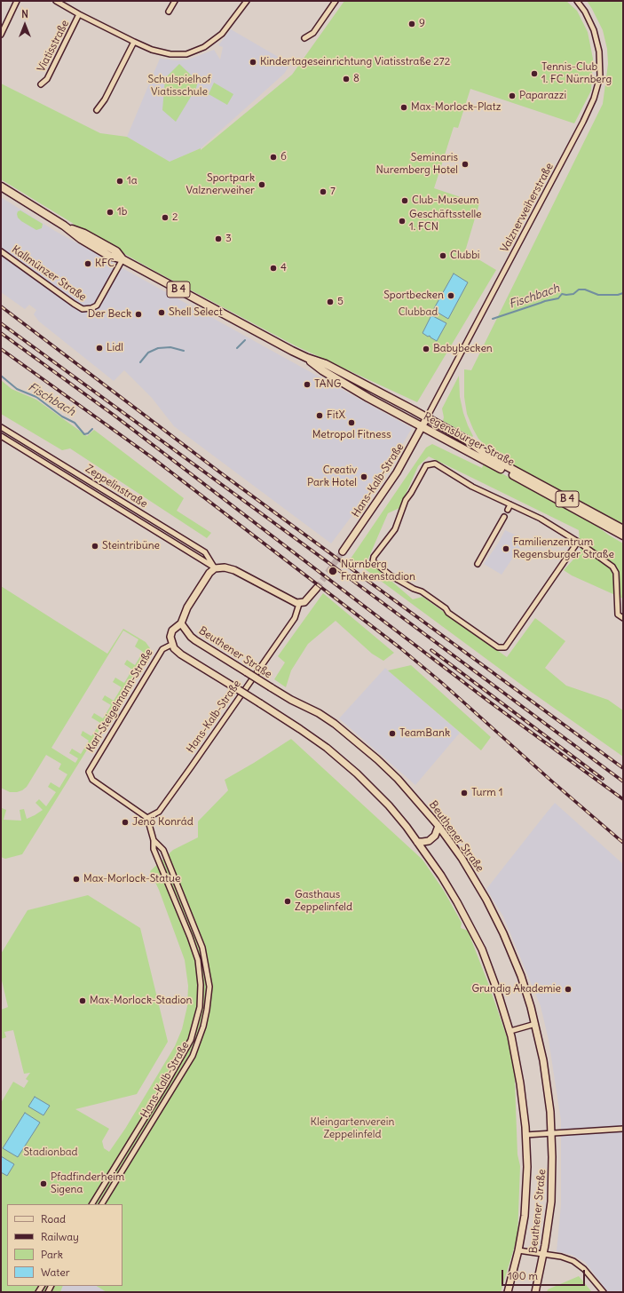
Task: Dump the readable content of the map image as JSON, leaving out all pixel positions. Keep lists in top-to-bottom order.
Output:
{
  "streets": {
    "main road": [
      "B 4",
      "Regensburger Straße",
      "Hans-Kalb-Straße",
      "Zeppelinstraße",
      "Beuthener Straße"
    ],
    "street": [
      "Viatisstraße",
      "Valznerweiherstraße",
      "Kallmünzer Straße",
      "Karl-Steigelmann-Straße"
    ]
  },
  "crossings": [
    ["Valznerweiherstraße", "Regensburger Straße"],
    ["Valznerweiherstraße", "Hans-Kalb-Straße"],
    ["Kallmünzer Straße", "Regensburger Straße"],
    ["Regensburger Straße", "Hans-Kalb-Straße"],
    ["Hans-Kalb-Straße", "Zeppelinstraße"],
    ["Hans-Kalb-Straße", "Karl-Steigelmann-Straße"],
    ["Beuthener Straße", "Karl-Steigelmann-Straße"]
  ],
  "water": ["Fischbach"],
  "parks": [
    "Schulspielhof Viatisschule",
    "Clubbad",
    "Kleingartenverein Zeppelinfeld",
    "Stadionbad"
  ],
  "places": [
    "9",
    "Kindertageseinrichtung Viatisstraße 272",
    "Tennis-Club 1. FC Nürnberg",
    "8",
    "Paparazzi",
    "Max-Morlock-Platz",
    "6",
    "Seminaris Nuremberg Hotel",
    "1a",
    "Sportpark Valznerweiher",
    "7",
    "Club-Museum",
    "1b",
    "2",
    "Geschäftsstelle 1. FCN",
    "3",
    "Clubbi",
    "KFC",
    "4",
    "Sportbecken",
    "5",
    "Shell Select",
    "Der Beck",
    "Lidl",
    "Babybecken",
    "TANG",
    "FitX",
    "Metropol Fitness",
    "Creativ Park Hotel",
    "Steintribüne",
    "Familienzentrum Regensburger Straße",
    "Nürnberg Frankenstadion",
    "TeamBank",
    "Turm 1",
    "Jenö Konrád",
    "Max-Morlock-Statue",
    "Gasthaus Zeppelinfeld",
    "Grundig Akademie",
    "Max-Morlock-Stadion",
    "Pfadfinderheim Sigena"
  ],
  "legend": [
    "Road",
    "Railway",
    "Park",
    "Water"
  ],
  "scale_bar": "100 m",
  "north": "top"
}
